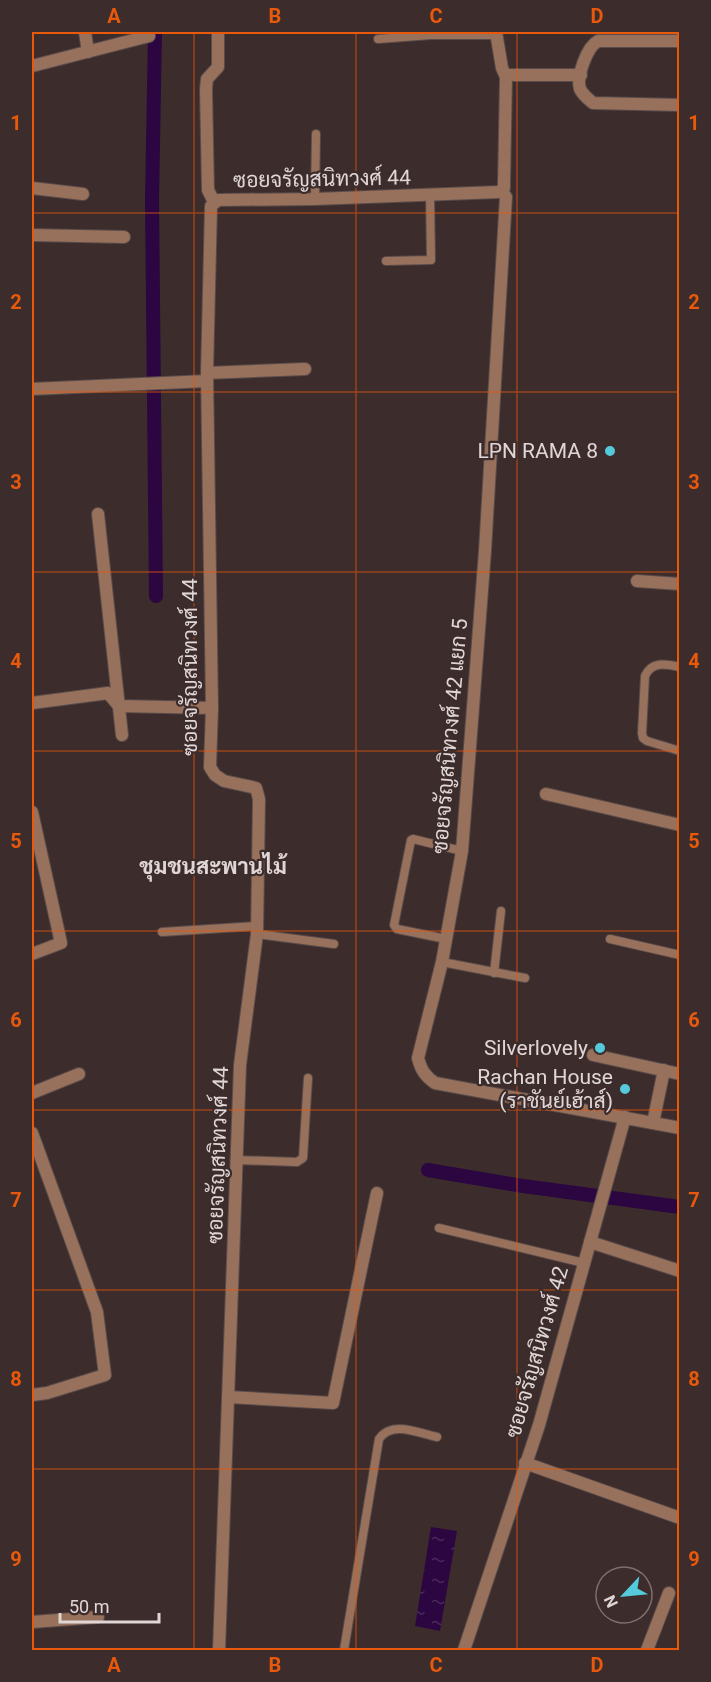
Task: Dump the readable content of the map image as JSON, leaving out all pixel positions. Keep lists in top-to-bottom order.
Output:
{
  "streets": {
    "street": ["ซอยจรัญสนิทวงศ์ 44", "ซอยจรัญสนิทวงศ์ 42 แยก 5", "ซอยจรัญสนิทวงศ์ 42"]
  },
  "crossings": [
    ["ซอยจรัญสนิทวงศ์ 44", "ซอยจรัญสนิทวงศ์ 42 แยก 5"],
    ["ซอยจรัญสนิทวงศ์ 42 แยก 5", "ซอยจรัญสนิทวงศ์ 42"]
  ],
  "districts": ["ชุมชนสะพานไม้"],
  "places": ["LPN RAMA 8", "Silverlovely", "Rachan House (ราชันย์เฮ้าส์)"],
  "scale_bar": "50 m",
  "north": "bottom left",
  "grid": {
    "columns": [
      "A",
      "B",
      "C",
      "D"
    ],
    "rows": [
      "1",
      "2",
      "3",
      "4",
      "5",
      "6",
      "7",
      "8",
      "9"
    ]
  }
}
